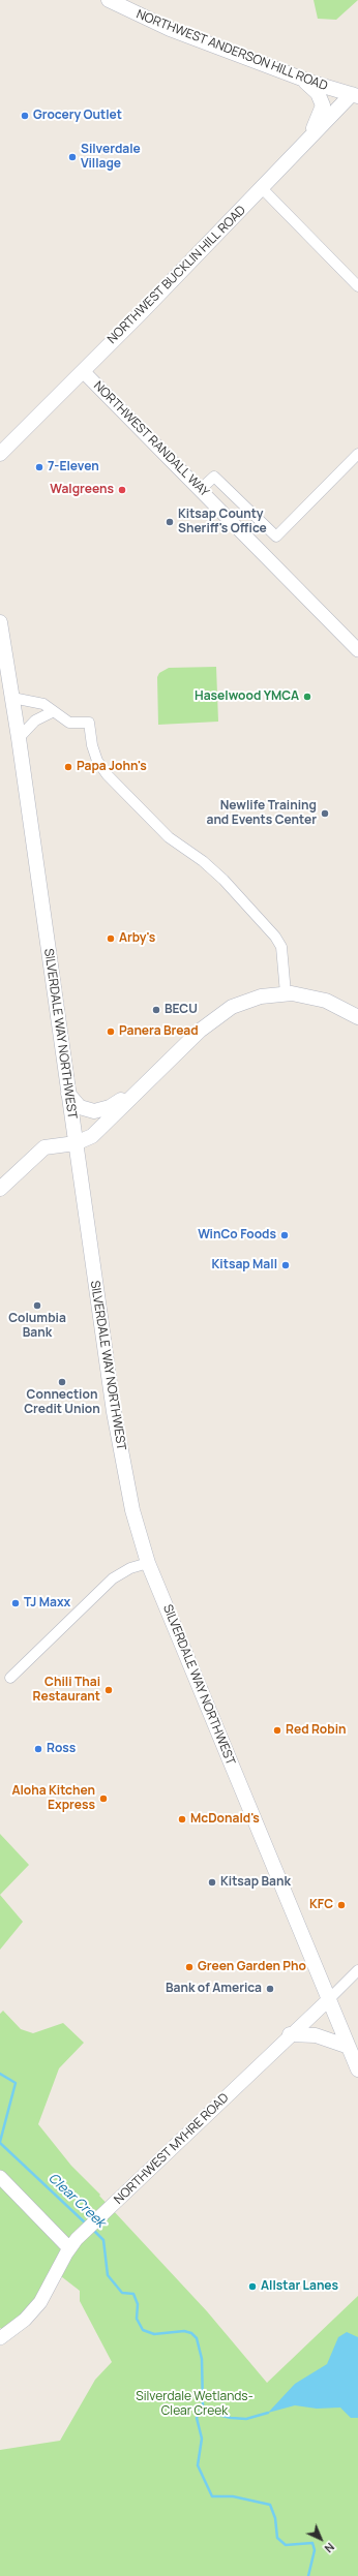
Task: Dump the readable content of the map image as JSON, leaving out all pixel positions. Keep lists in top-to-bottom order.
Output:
{
  "streets": {
    "main road": ["NORTHWEST ANDERSON HILL ROAD", "NORTHWEST BUCKLIN HILL ROAD", "SILVERDALE WAY NORTHWEST"],
    "street": ["NORTHWEST RANDALL WAY", "NORTHWEST MYHRE ROAD"]
  },
  "crossings": [
    ["NORTHWEST ANDERSON HILL ROAD", "NORTHWEST BUCKLIN HILL ROAD"],
    ["NORTHWEST BUCKLIN HILL ROAD", "NORTHWEST RANDALL WAY"],
    ["SILVERDALE WAY NORTHWEST", "NORTHWEST MYHRE ROAD"]
  ],
  "water": ["Clear Creek"],
  "parks": ["Silverdale Wetlands- Clear Creek"],
  "places": [
    "Grocery Outlet",
    "Silverdale Village",
    "7-Eleven",
    "Walgreens",
    "Kitsap County Sheriff's Office",
    "Haselwood YMCA",
    "Papa John's",
    "Newlife Training and Events Center",
    "Arby's",
    "BECU",
    "Panera Bread",
    "WinCo Foods",
    "Kitsap Mall",
    "Columbia Bank",
    "Connection Credit Union",
    "TJ Maxx",
    "Chili Thai Restaurant",
    "Red Robin",
    "Ross",
    "Aloha Kitchen Express",
    "McDonald's",
    "Kitsap Bank",
    "KFC",
    "Green Garden Pho",
    "Bank of America",
    "Allstar Lanes"
  ],
  "north": "bottom right"
}
